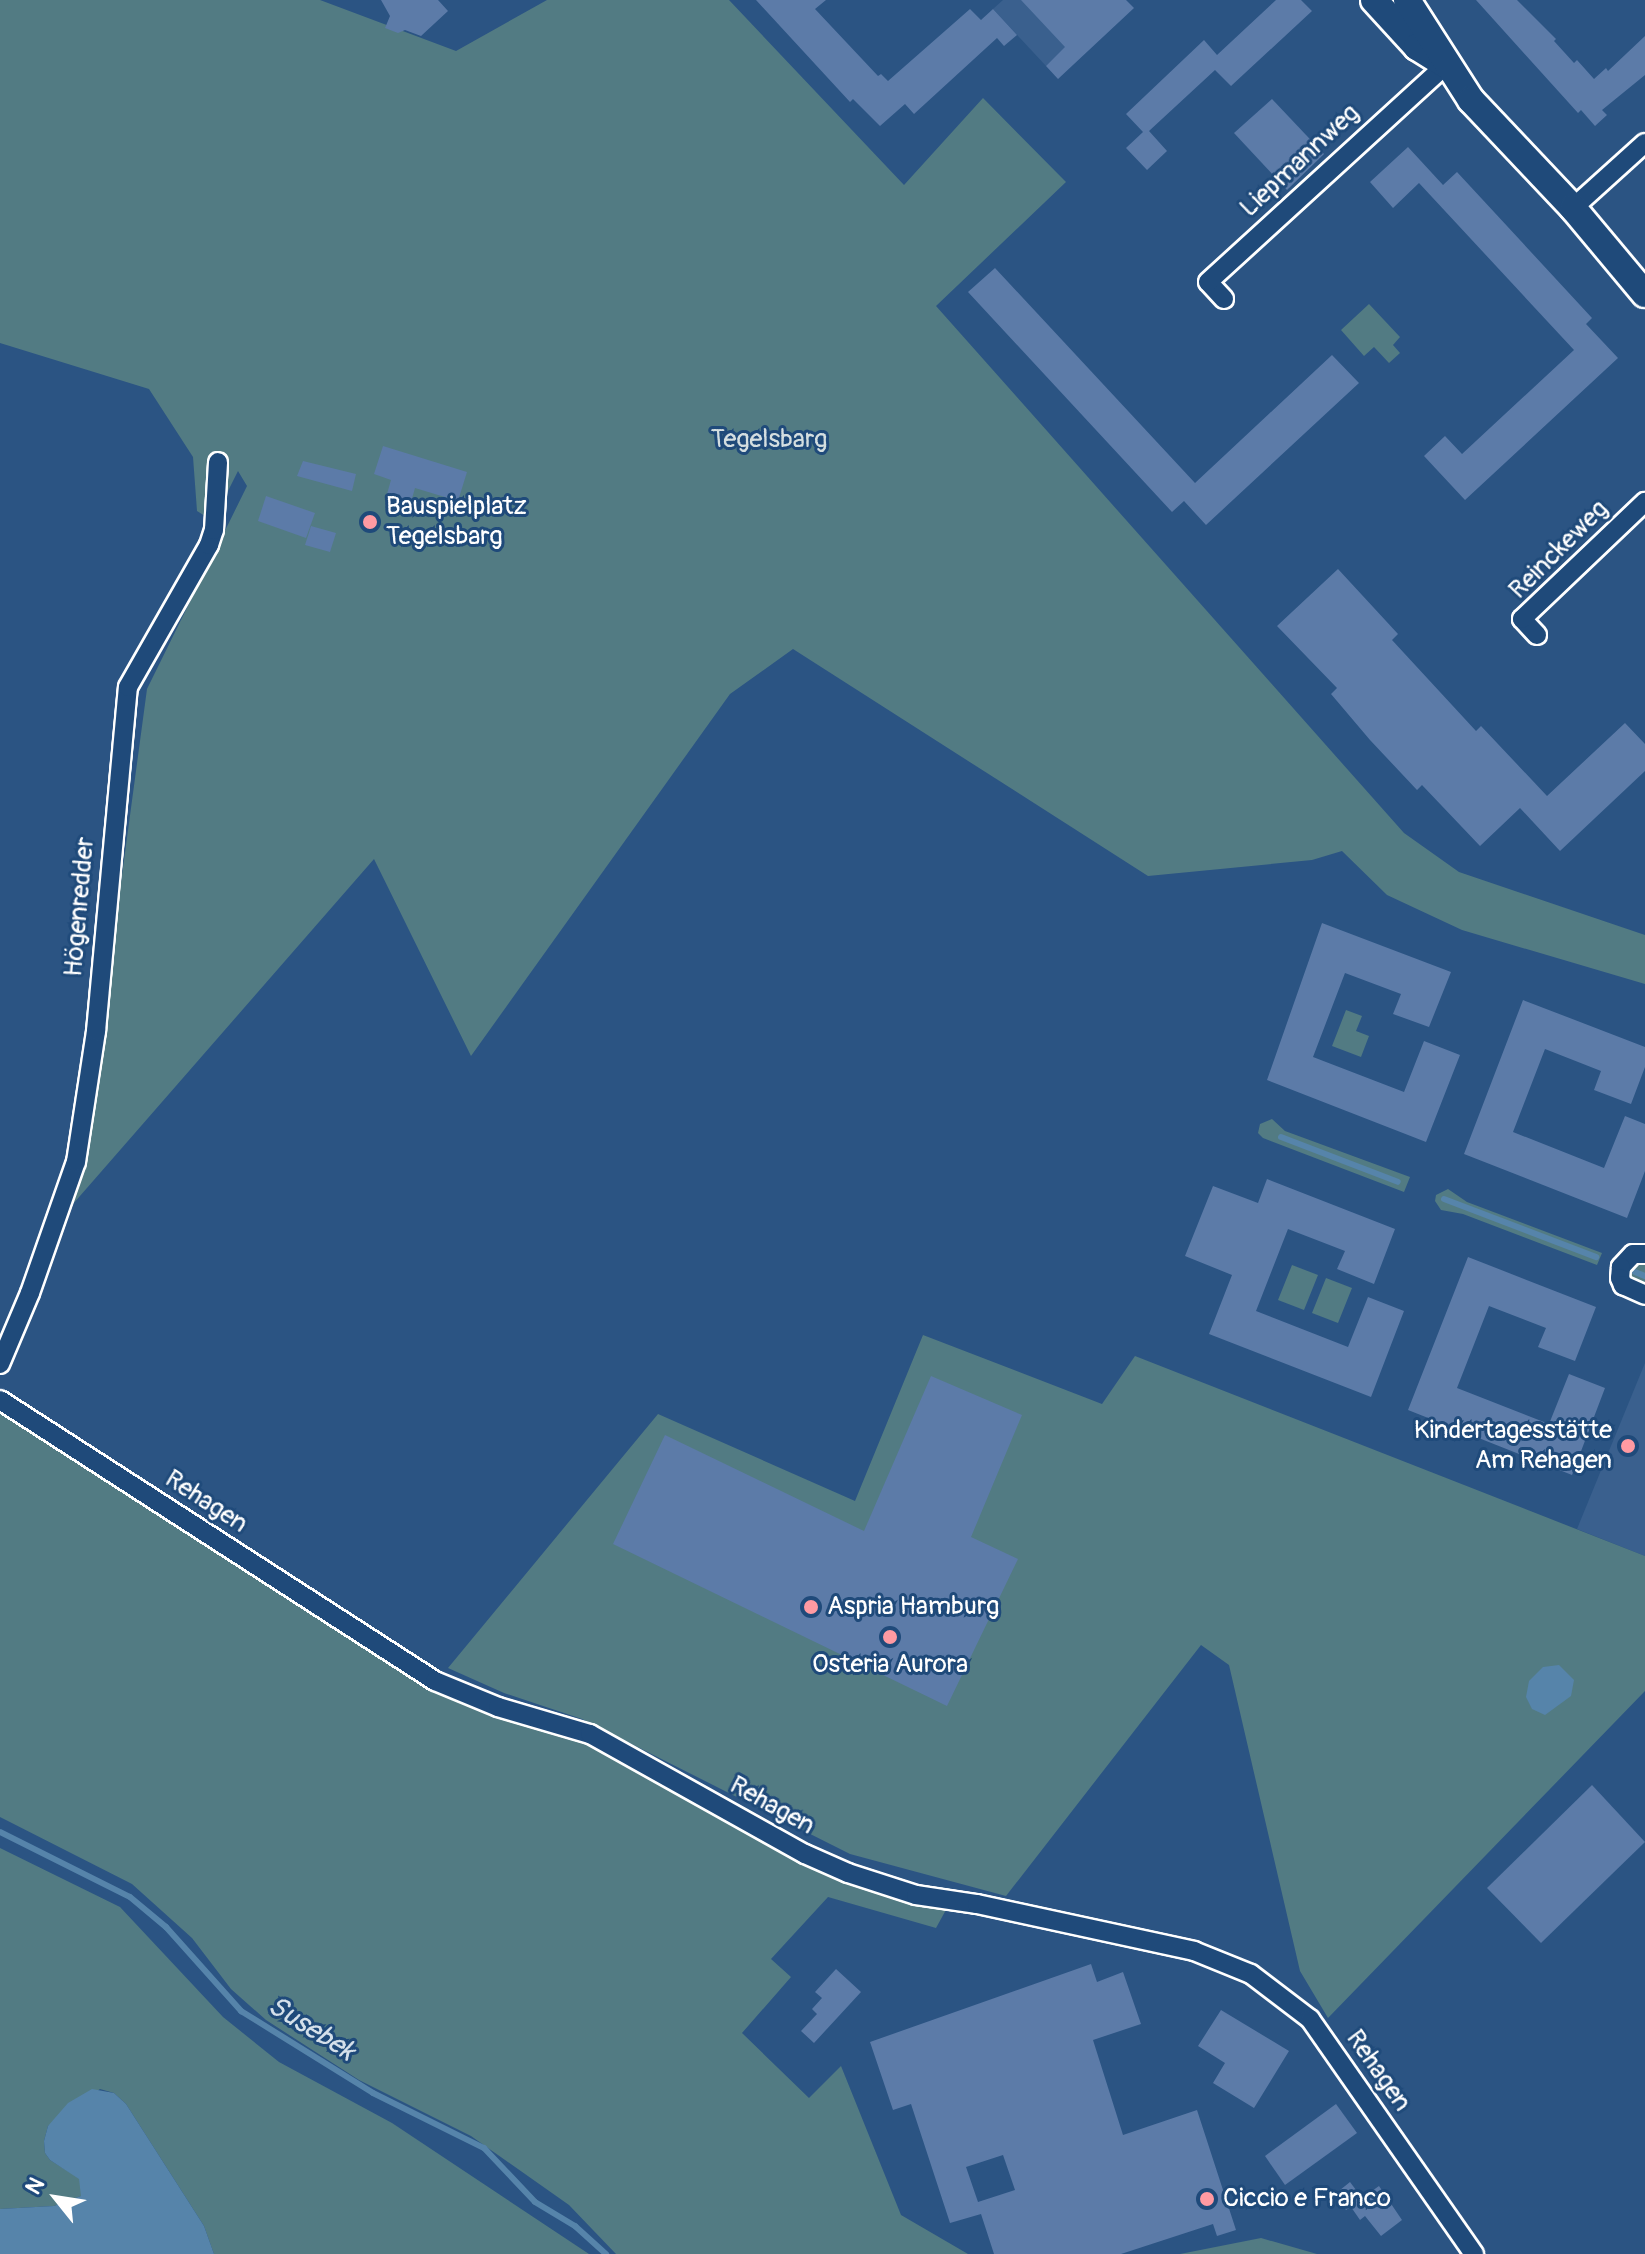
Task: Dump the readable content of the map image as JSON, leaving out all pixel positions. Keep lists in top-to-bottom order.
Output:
{
  "streets": {
    "street": [
      "Liepmannweg",
      "Reinckeweg",
      "Högenredder",
      "Rehagen"
    ]
  },
  "water": ["Susebek"],
  "parks": ["Tegelsbarg"],
  "places": [
    "Bauspielplatz Tegelsbarg",
    "Kindertagesstätte Am Rehagen",
    "Aspria Hamburg",
    "Osteria Aurora",
    "Ciccio e Franco"
  ],
  "north": "top left"
}
